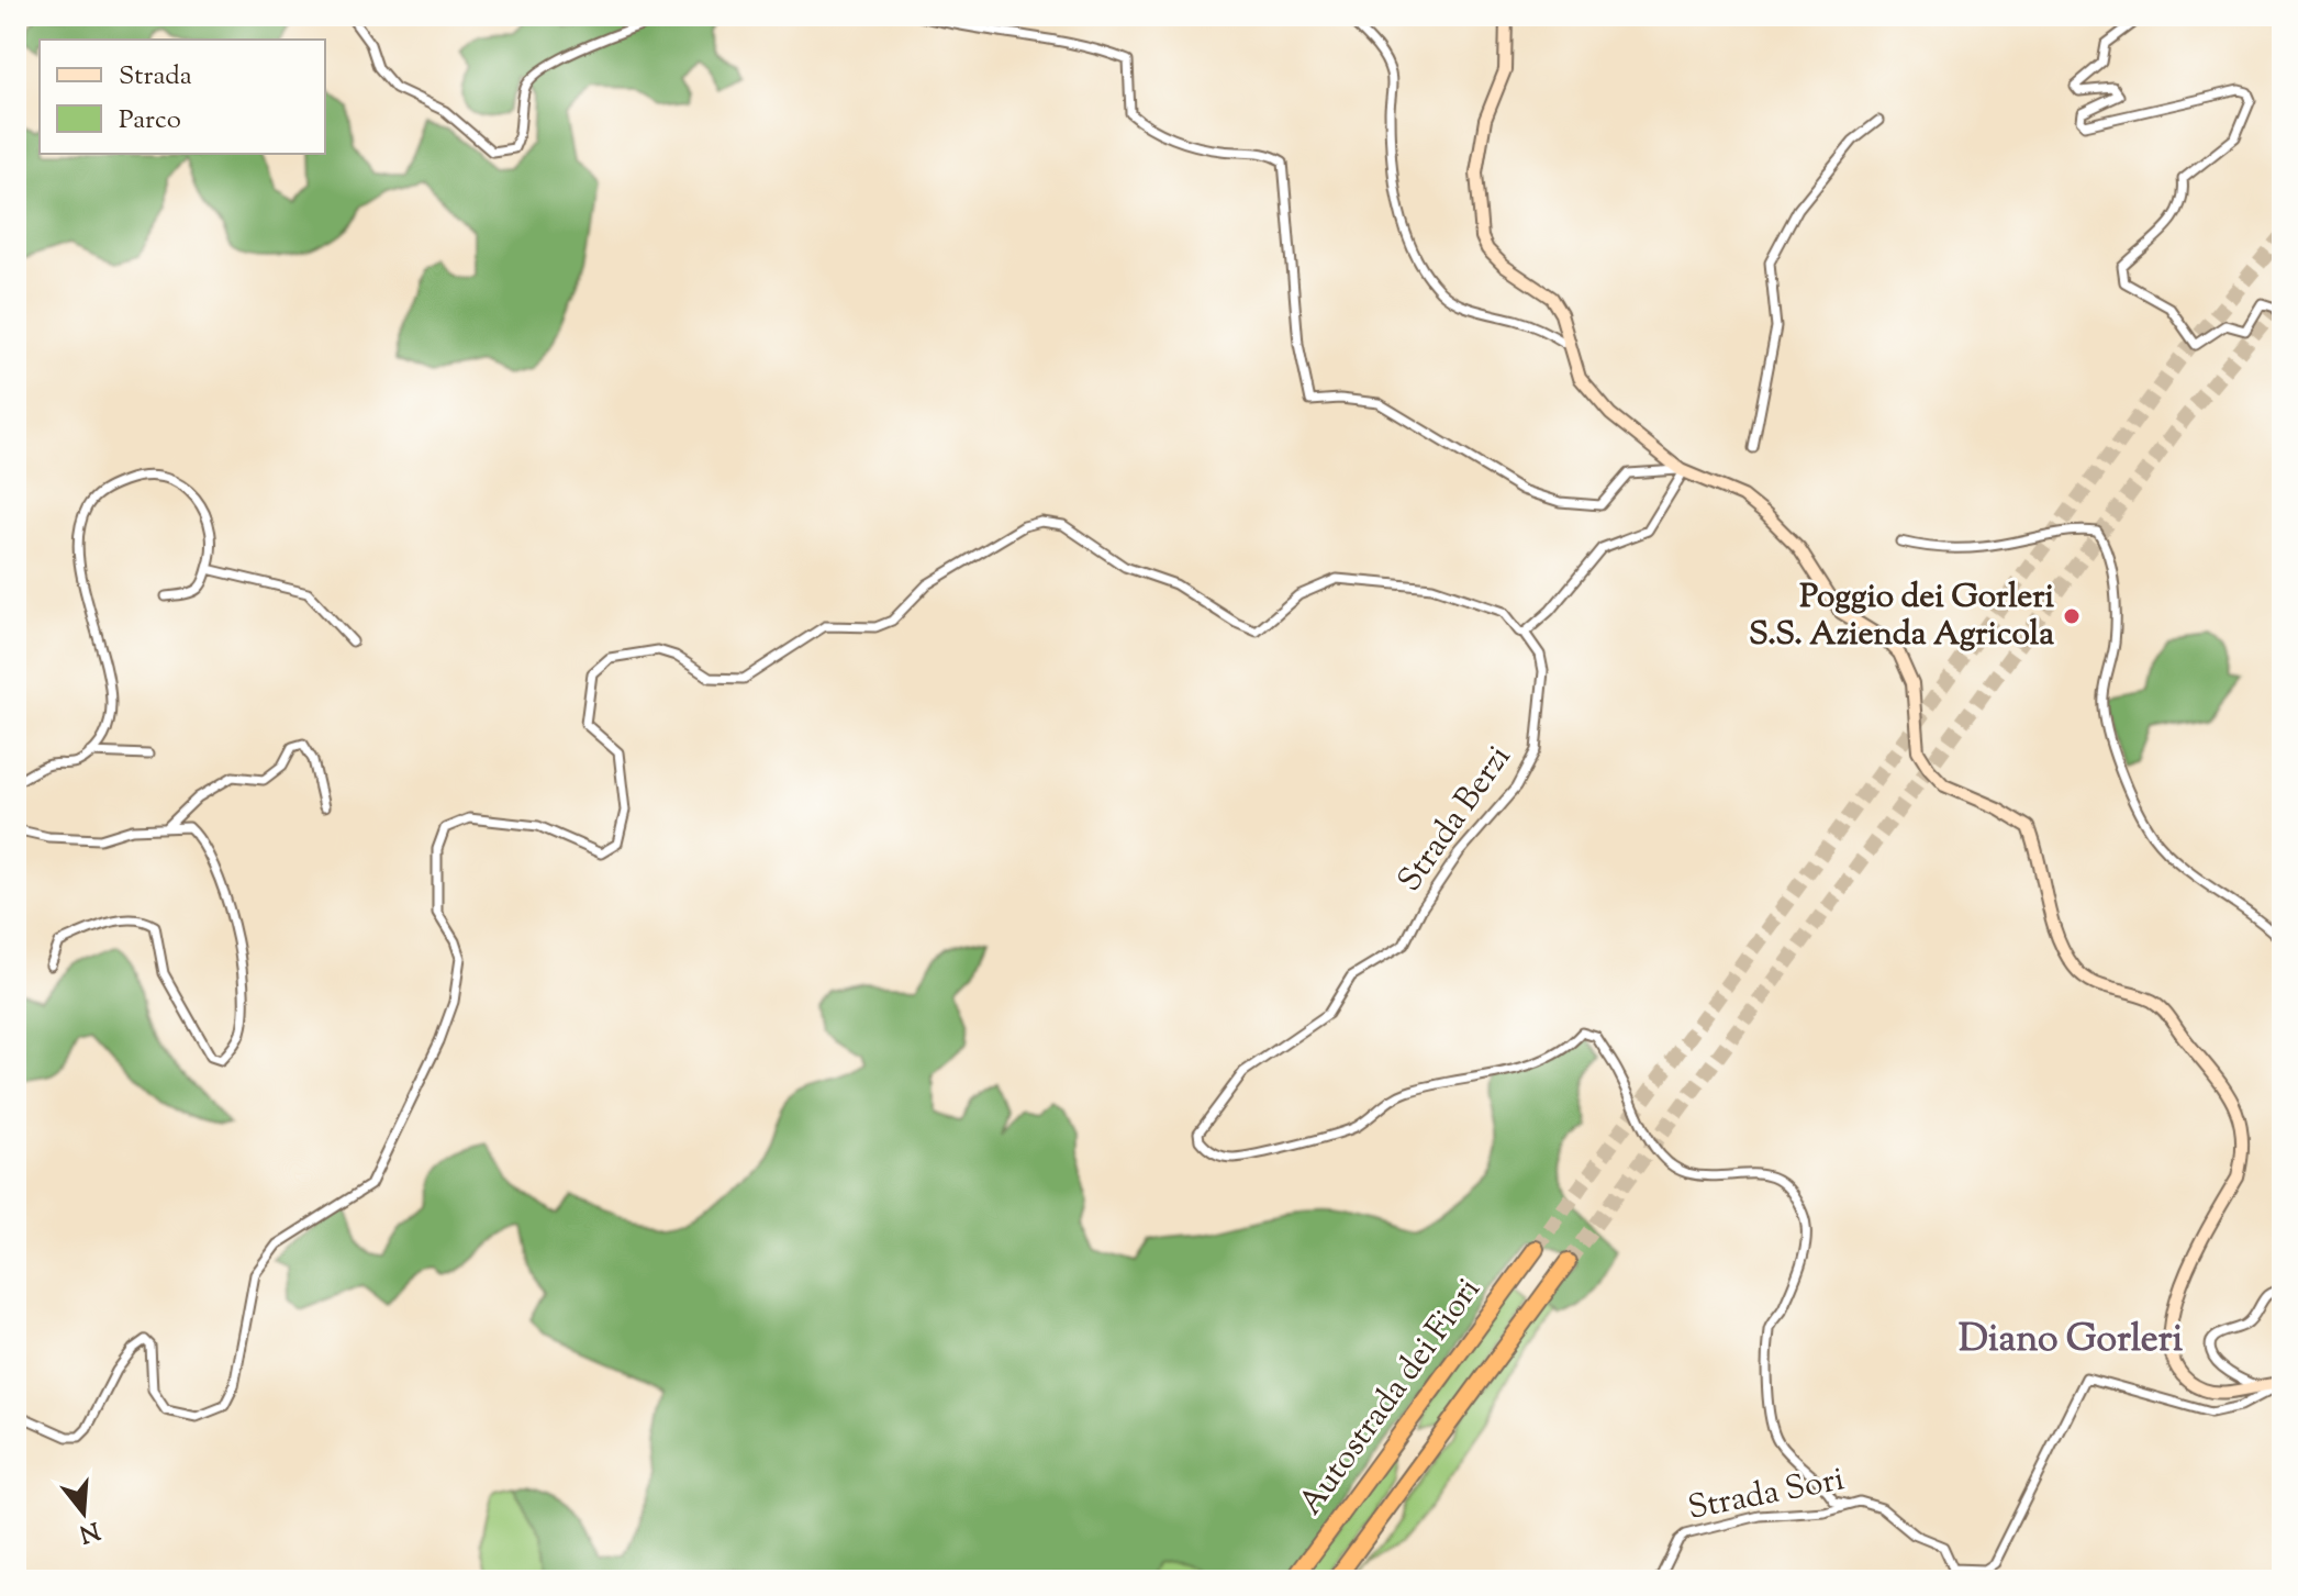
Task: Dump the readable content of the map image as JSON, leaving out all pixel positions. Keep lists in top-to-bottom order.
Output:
{
  "streets": {
    "highway": ["Autostrada dei Fiori"],
    "street": ["Strada Berzi", "Strada Sori"]
  },
  "crossings": [
    ["Strada Berzi", "Strada Sori"]
  ],
  "districts": ["Diano Gorleri"],
  "places": ["Poggio dei Gorleri S.S. Azienda Agricola"],
  "legend": ["Strada", "Parco"],
  "north": "bottom"
}
